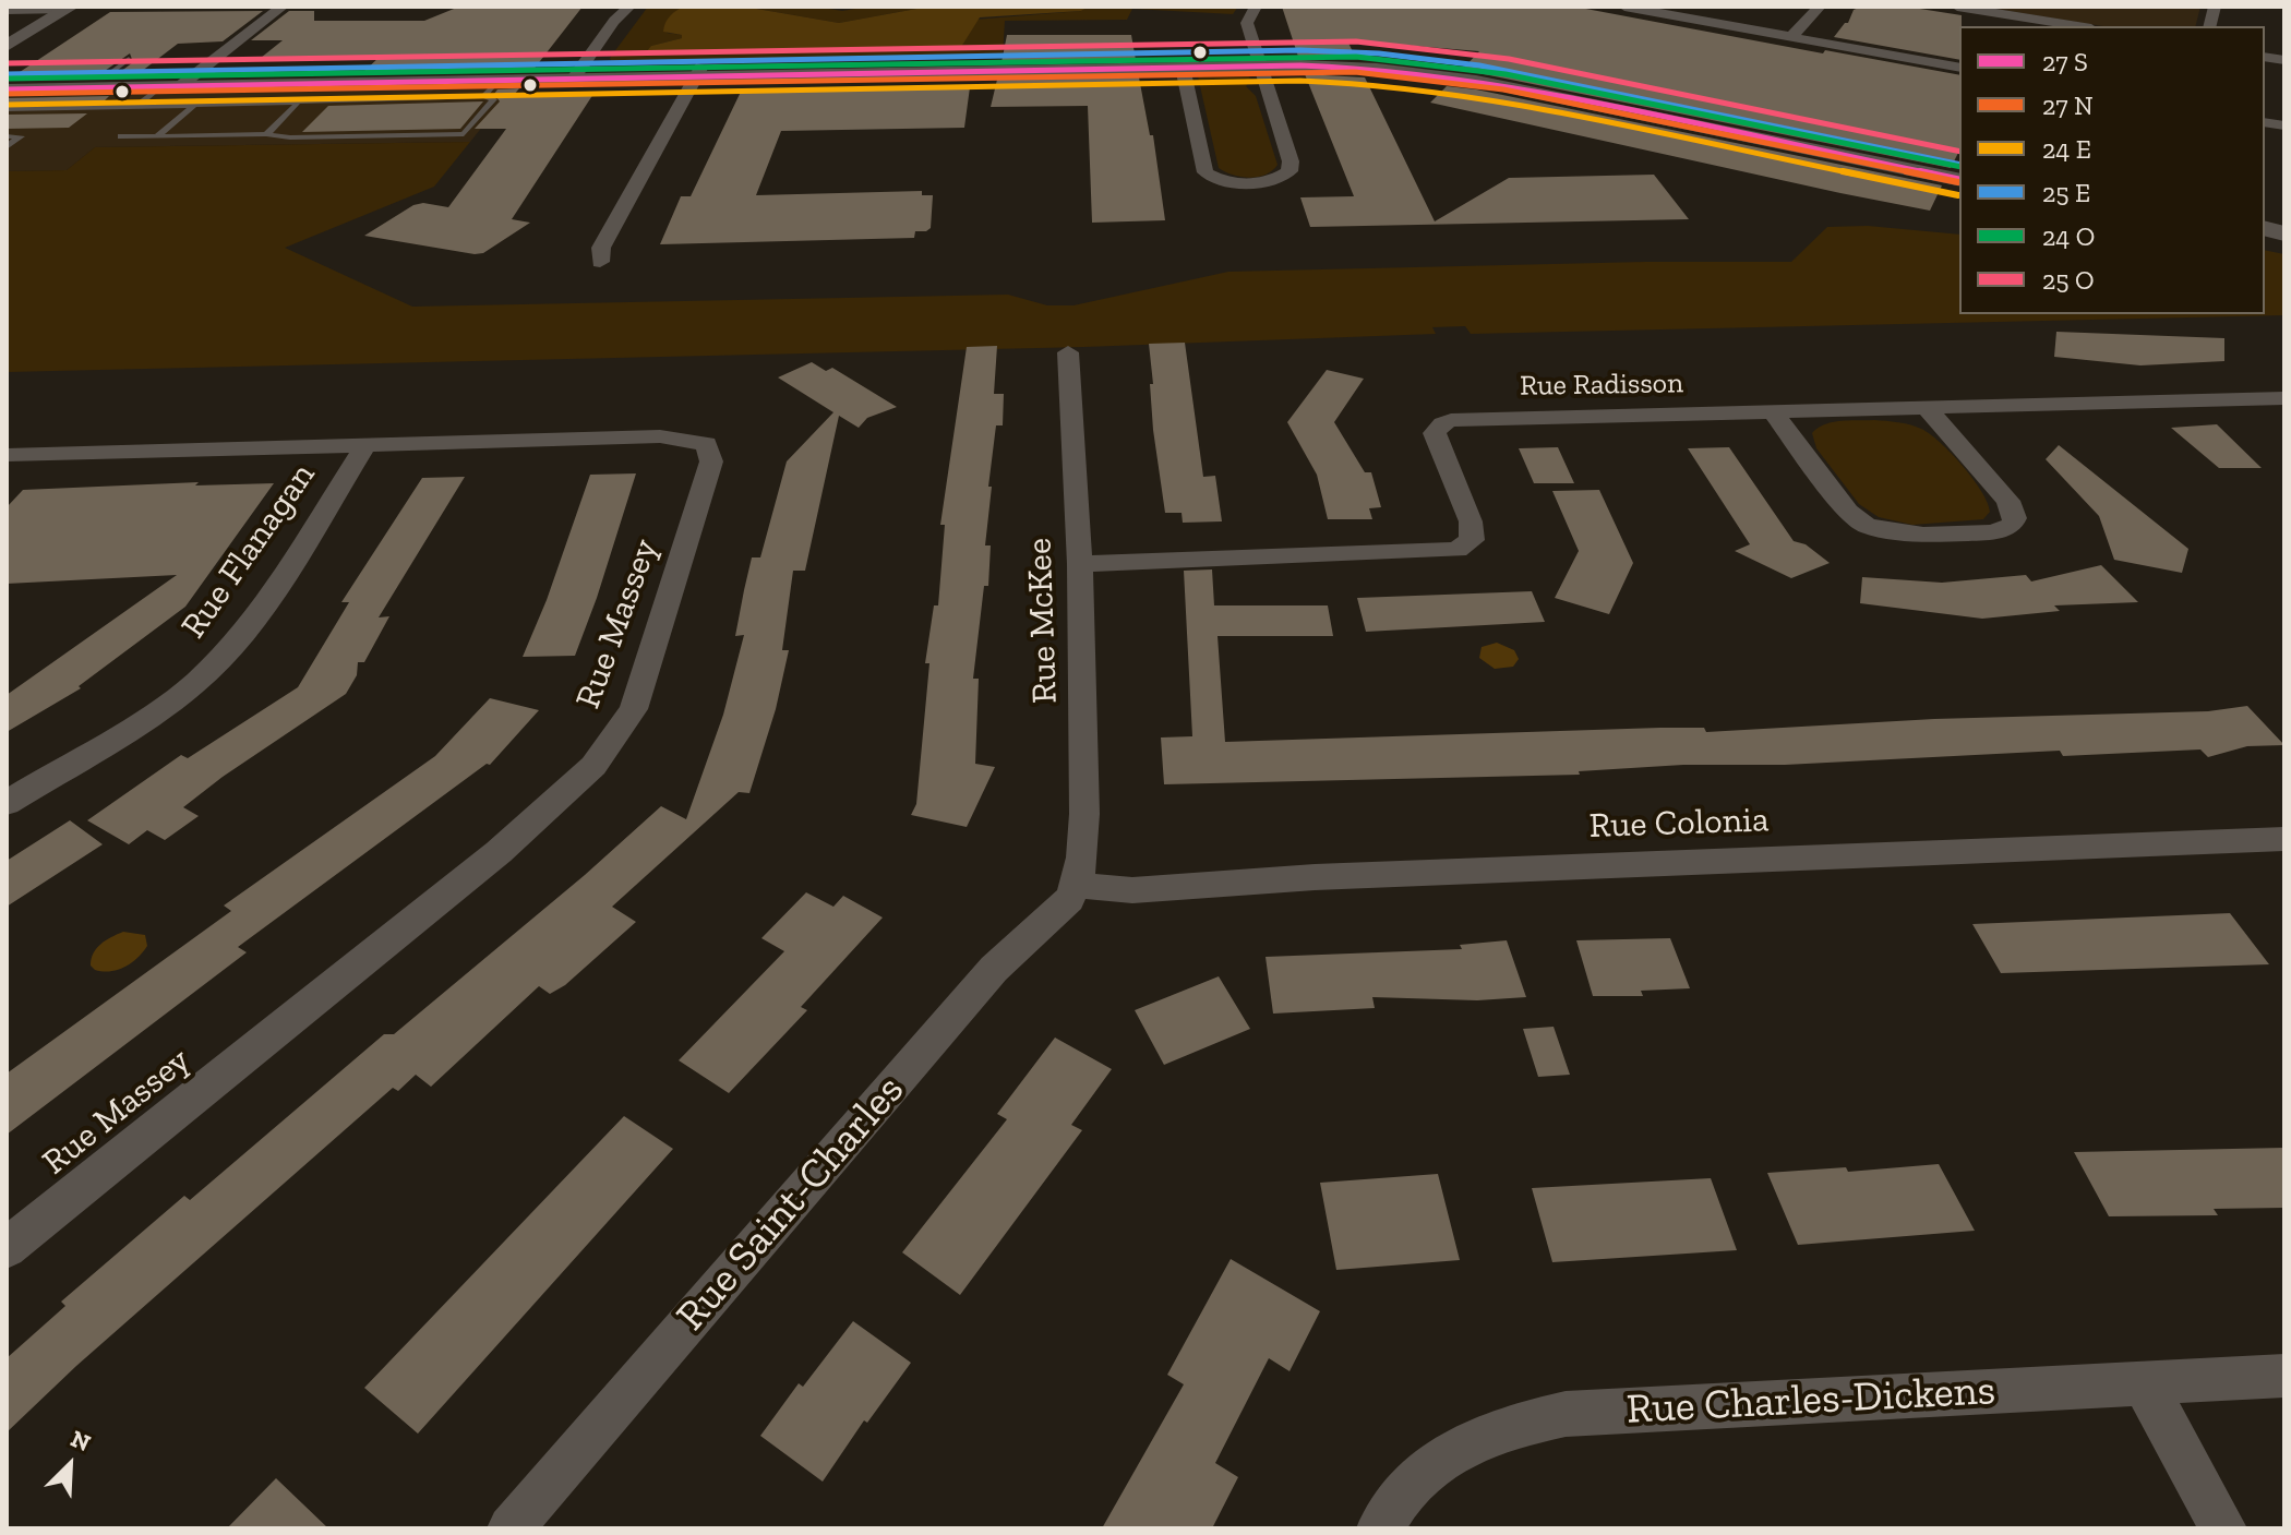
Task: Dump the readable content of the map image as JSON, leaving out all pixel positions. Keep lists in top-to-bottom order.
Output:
{
  "streets": {
    "street": [
      "Rue Radisson",
      "Rue Flanagan",
      "Rue McKee",
      "Rue Massey",
      "Rue Colonia",
      "Rue Saint-Charles",
      "Rue Charles-Dickens"
    ]
  },
  "crossings": [
    ["Rue Radisson", "Rue McKee"],
    ["Rue Flanagan", "Rue Massey"],
    ["Rue McKee", "Rue Colonia"],
    ["Rue McKee", "Rue Saint-Charles"],
    ["Rue Colonia", "Rue Saint-Charles"]
  ],
  "legend": [
    "27 S",
    "27 N",
    "24 E",
    "25 E",
    "24 O",
    "25 O"
  ],
  "north": "top right"
}
